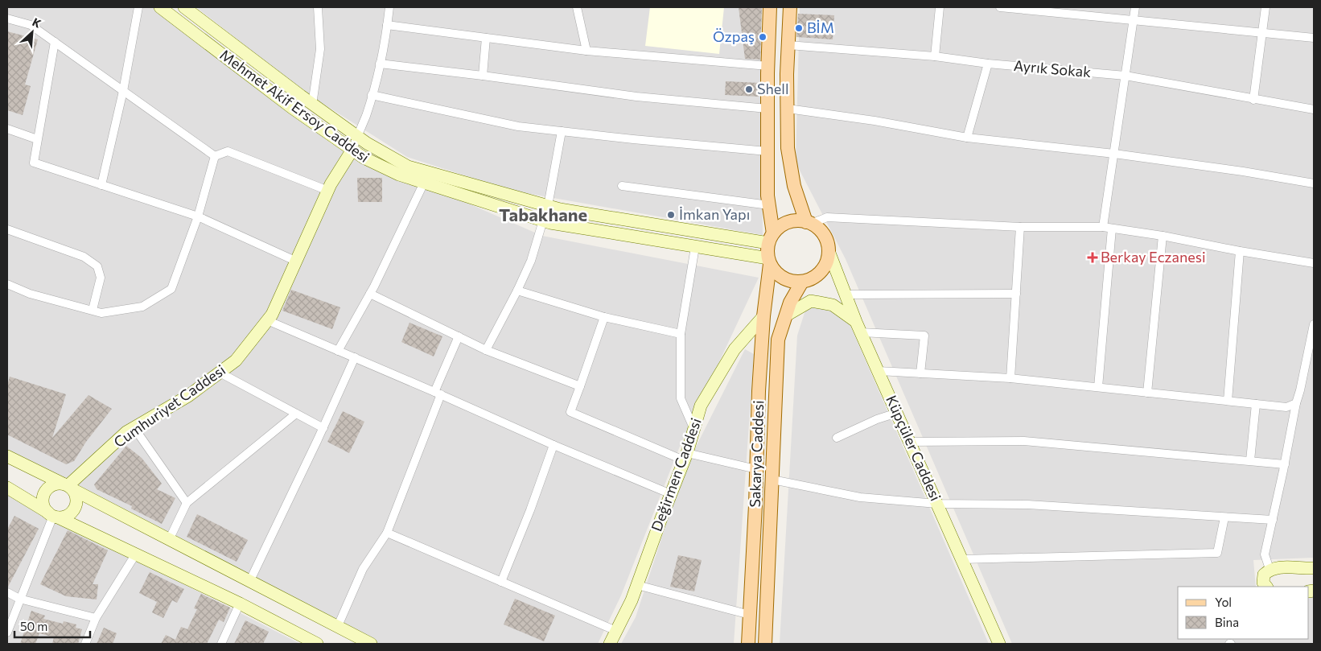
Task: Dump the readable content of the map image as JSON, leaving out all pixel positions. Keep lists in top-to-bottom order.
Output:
{
  "streets": {
    "main road": ["Sakarya Caddesi"],
    "street": [
      "Ayrık Sokak",
      "Mehmet Akif Ersoy Caddesi",
      "Cumhuriyet Caddesi",
      "Küpçüler Caddesi",
      "Değirmen Caddesi"
    ]
  },
  "crossings": [
    ["Mehmet Akif Ersoy Caddesi", "Cumhuriyet Caddesi"],
    ["Mehmet Akif Ersoy Caddesi", "Küpçüler Caddesi"],
    ["Mehmet Akif Ersoy Caddesi", "Sakarya Caddesi"],
    ["Küpçüler Caddesi", "Sakarya Caddesi"],
    ["Sakarya Caddesi", "Değirmen Caddesi"]
  ],
  "districts": ["Tabakhane"],
  "places": {
    "other": [
      "BİM",
      "Özpaş",
      "Shell",
      "İmkan Yapı"
    ],
    "health": ["Berkay Eczanesi"]
  },
  "legend": ["Yol", "Bina"],
  "scale_bar": "50 m",
  "north": "top right"
}
